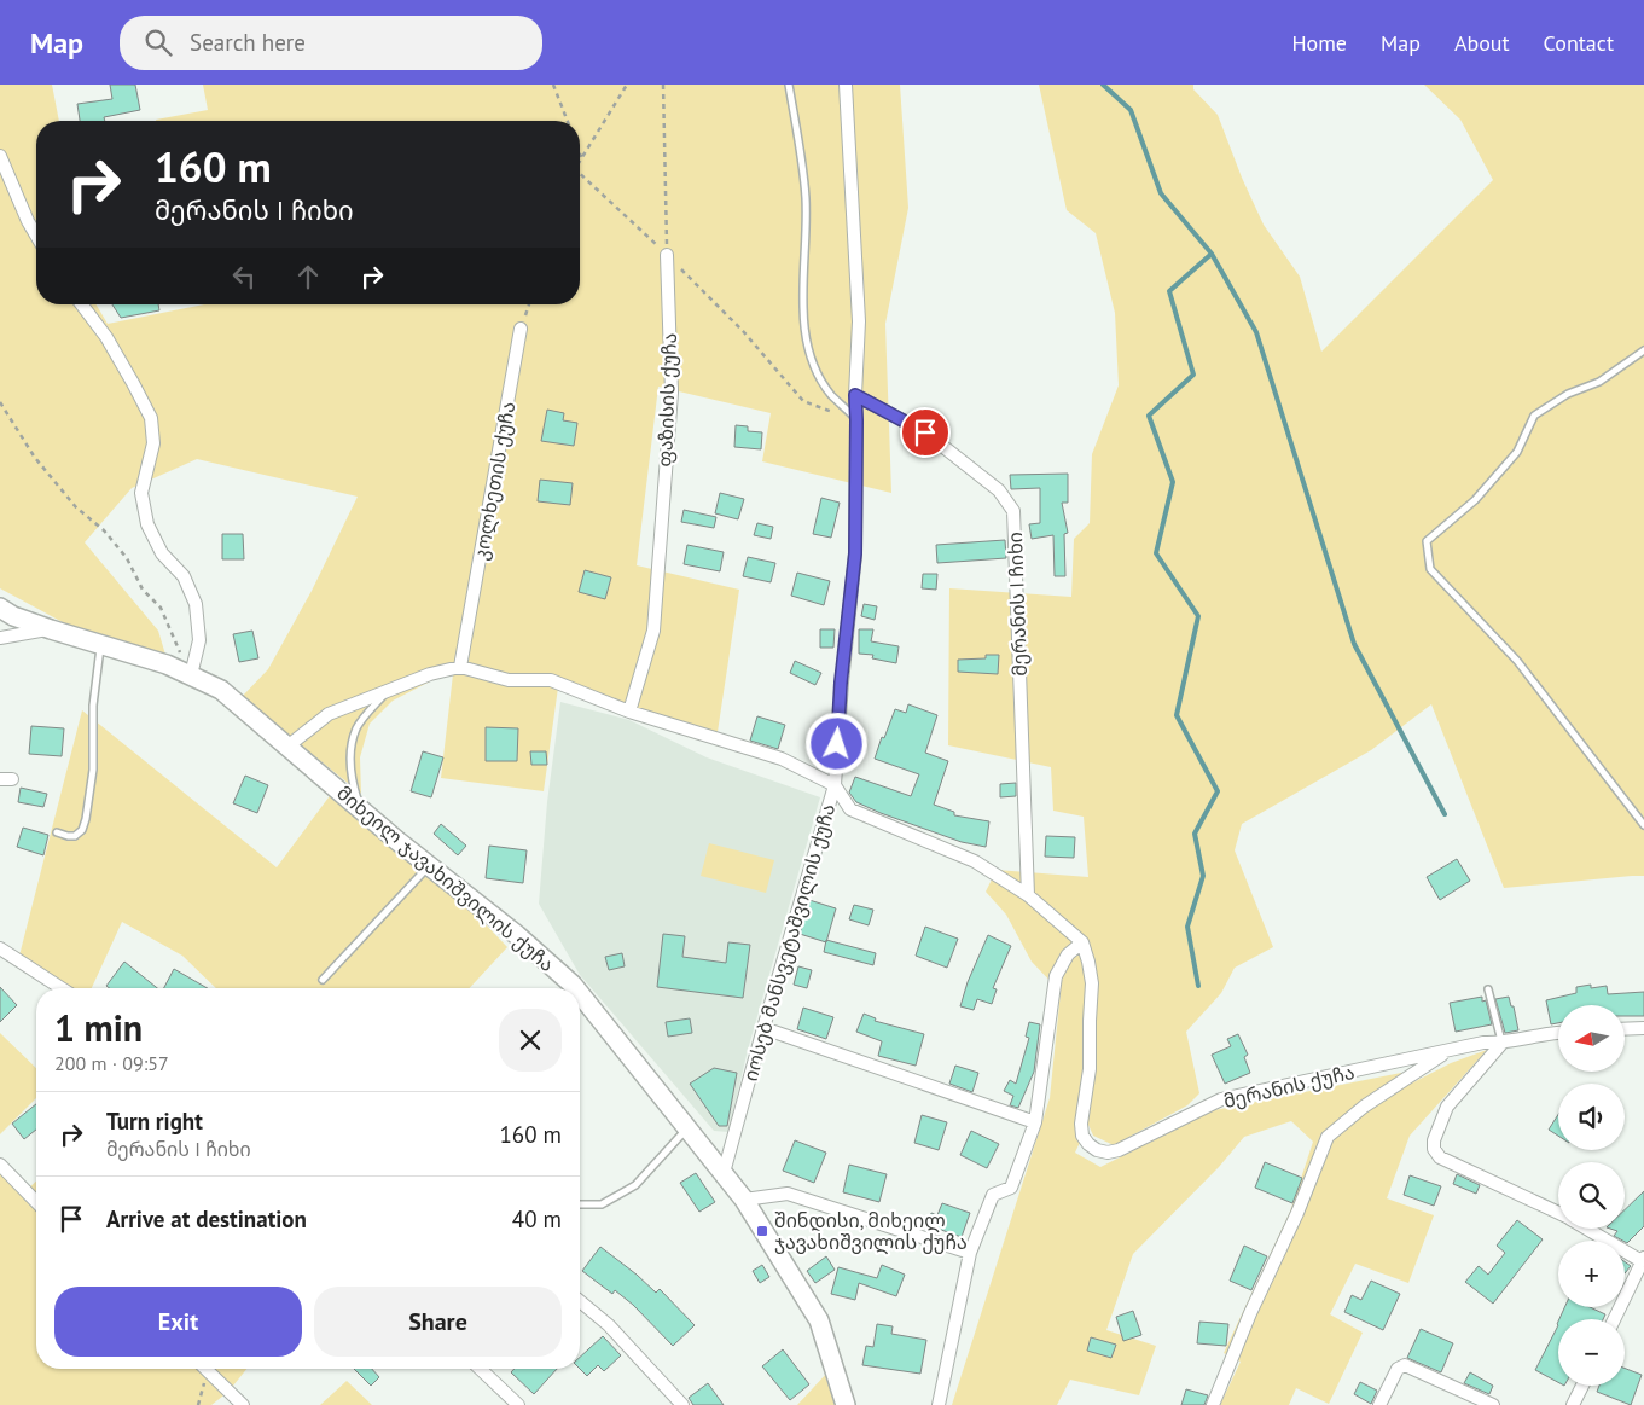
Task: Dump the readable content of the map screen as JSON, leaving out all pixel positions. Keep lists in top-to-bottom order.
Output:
{
  "streets": {
    "main road": ["მიხეილ ჯავახიშვილის ქუჩა"],
    "street": [
      "ფაზისის ქუჩა",
      "კოლხეთის ქუჩა",
      "მერანის I ჩიხი",
      "იოსებ მანსვეტაშვილის ქუჩა",
      "მერანის ქუჩა"
    ]
  },
  "crossings": [
    ["მერანის I ჩიხი", "იოსებ მანსვეტაშვილის ქუჩა"],
    ["მიხეილ ჯავახიშვილის ქუჩა", "იოსებ მანსვეტაშვილის ქუჩა"]
  ],
  "places": {
    "transit": ["შინდისი, მიხეილ ჯავახიშვილის ქუჩა"]
  },
  "north": "left",
  "page": {
    "header": "Map",
    "search": "Search here",
    "nav": [
      "Home",
      "Map",
      "About",
      "Contact"
    ],
    "turn": ["160 m", "მერანის I ჩიხი"],
    "heading": ["1 min", "200 m · 09:57"],
    "map_buttons": ["+", "−"],
    "list": [
      {
        "name": "Turn right",
        "note": "მერანის I ჩიხი",
        "value": "160 m"
      },
      {
        "name": "Arrive at destination",
        "value": "40 m"
      }
    ],
    "buttons": ["Exit", "Share"]
  }
}
